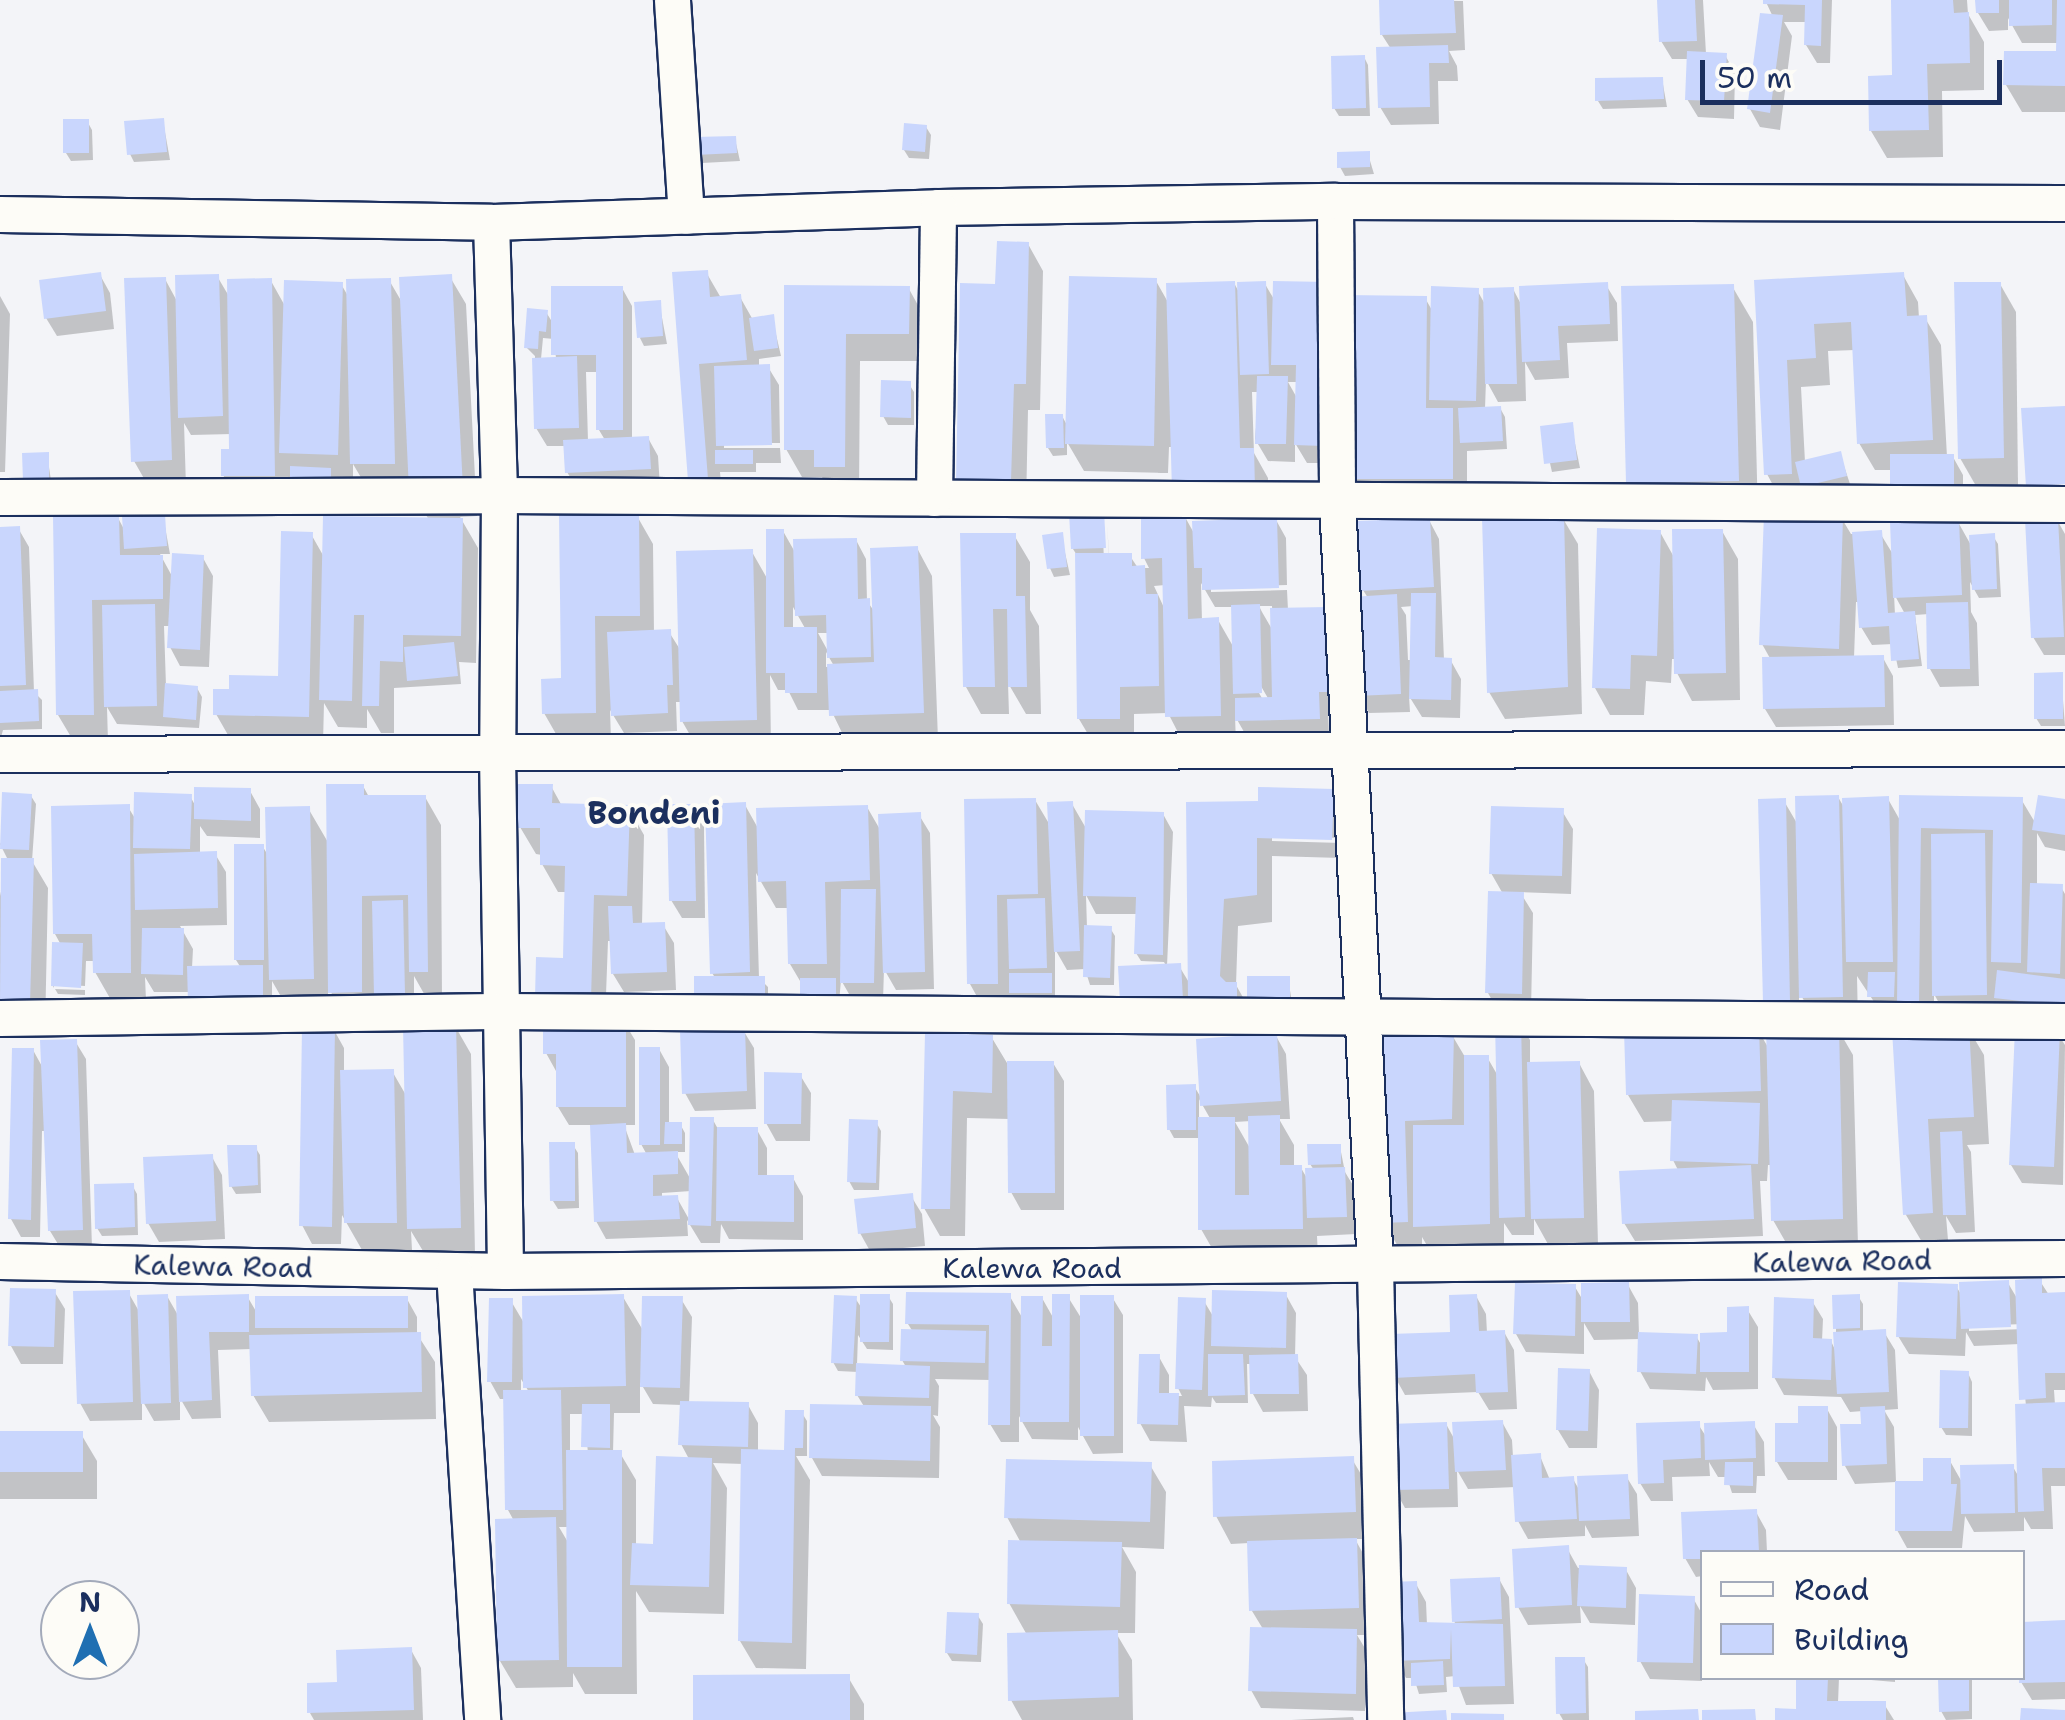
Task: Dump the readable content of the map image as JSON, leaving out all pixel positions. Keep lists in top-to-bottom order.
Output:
{
  "streets": {
    "street": ["Kalewa Road"]
  },
  "districts": ["Bondeni"],
  "legend": ["Road", "Building"],
  "scale_bar": "50 m",
  "north": "top"
}
